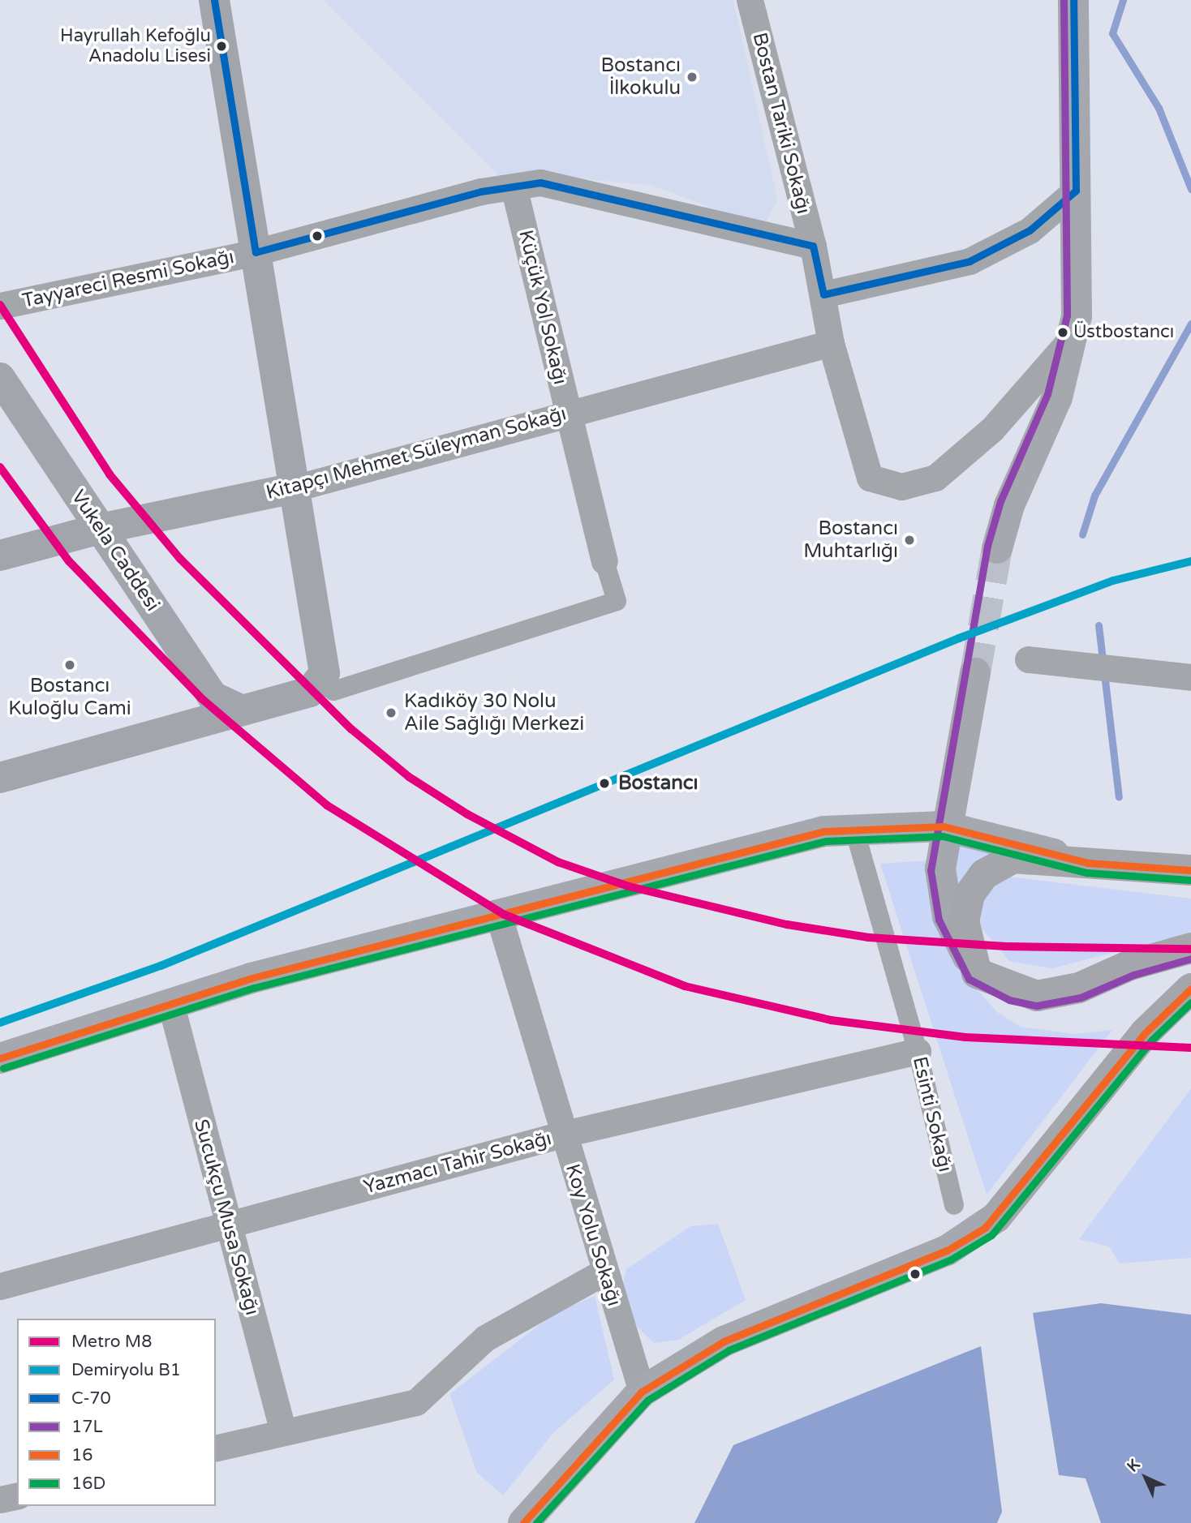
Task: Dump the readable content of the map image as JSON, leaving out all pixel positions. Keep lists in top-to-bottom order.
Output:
{
  "streets": {
    "main road": ["Kitapçı Mehmet Süleyman Sokağı", "Vukela Caddesi"],
    "street": [
      "Bostan Tariki Sokağı",
      "Tayyareci Resmi Sokağı",
      "Küçük Yol Sokağı",
      "Esinti Sokağı",
      "Yazmacı Tahir Sokağı",
      "Sucukçu Musa Sokağı",
      "Koy Yolu Sokağı"
    ]
  },
  "crossings": [
    ["Bostan Tariki Sokağı", "Tayyareci Resmi Sokağı"],
    ["Bostan Tariki Sokağı", "Kitapçı Mehmet Süleyman Sokağı"],
    ["Tayyareci Resmi Sokağı", "Küçük Yol Sokağı"],
    ["Küçük Yol Sokağı", "Kitapçı Mehmet Süleyman Sokağı"],
    ["Kitapçı Mehmet Süleyman Sokağı", "Vukela Caddesi"],
    ["Esinti Sokağı", "Yazmacı Tahir Sokağı"],
    ["Yazmacı Tahir Sokağı", "Sucukçu Musa Sokağı"],
    ["Yazmacı Tahir Sokağı", "Koy Yolu Sokağı"]
  ],
  "places": [
    "Hayrullah Kefoğlu Anadolu Lisesi",
    "Bostancı İlkokulu",
    "Üstbostancı",
    "Bostancı Muhtarlığı",
    "Bostancı Kuloğlu Cami",
    "Kadıköy 30 Nolu Aile Sağlığı Merkezi",
    "Bostancı"
  ],
  "lines": [
    "transit line C-70",
    "transit line 17L",
    "metro line M8",
    "rail line B1",
    "transit line 16",
    "transit line 16D"
  ],
  "legend": [
    "Metro M8",
    "Demiryolu B1",
    "C-70",
    "17L",
    "16",
    "16D"
  ],
  "north": "top left"
}
